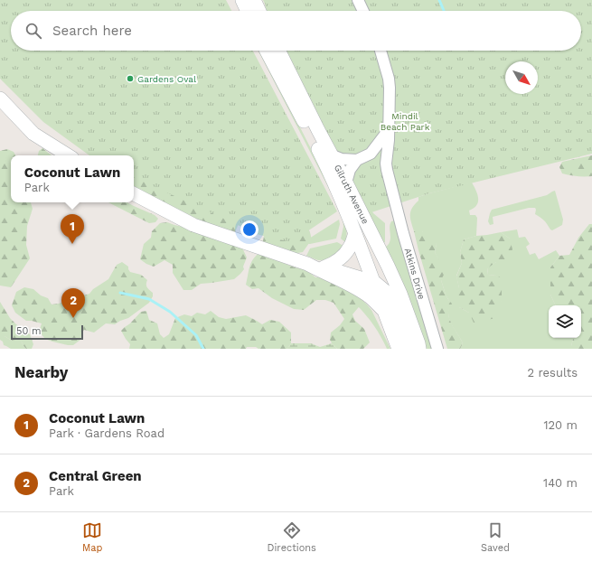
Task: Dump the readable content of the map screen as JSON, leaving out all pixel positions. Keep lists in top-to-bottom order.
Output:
{
  "streets": {
    "street": ["Gilruth Avenue", "Atkins Drive"]
  },
  "parks": ["Mindil Beach Park"],
  "places": ["Gardens Oval"],
  "scale_bar": "50 m",
  "north": "bottom right",
  "page": {
    "search": "Search here",
    "popup": ["Coconut Lawn", "Park"],
    "pins": ["1", "2"],
    "scale": "50 m",
    "heading": ["Nearby", "2 results"],
    "list": [
      {
        "mark": "1",
        "name": "Coconut Lawn",
        "note": "Park · Gardens Road",
        "value": "120 m"
      },
      {
        "mark": "2",
        "name": "Central Green",
        "note": "Park",
        "value": "140 m"
      }
    ],
    "nav": ["Map", "Directions", "Saved"]
  }
}
